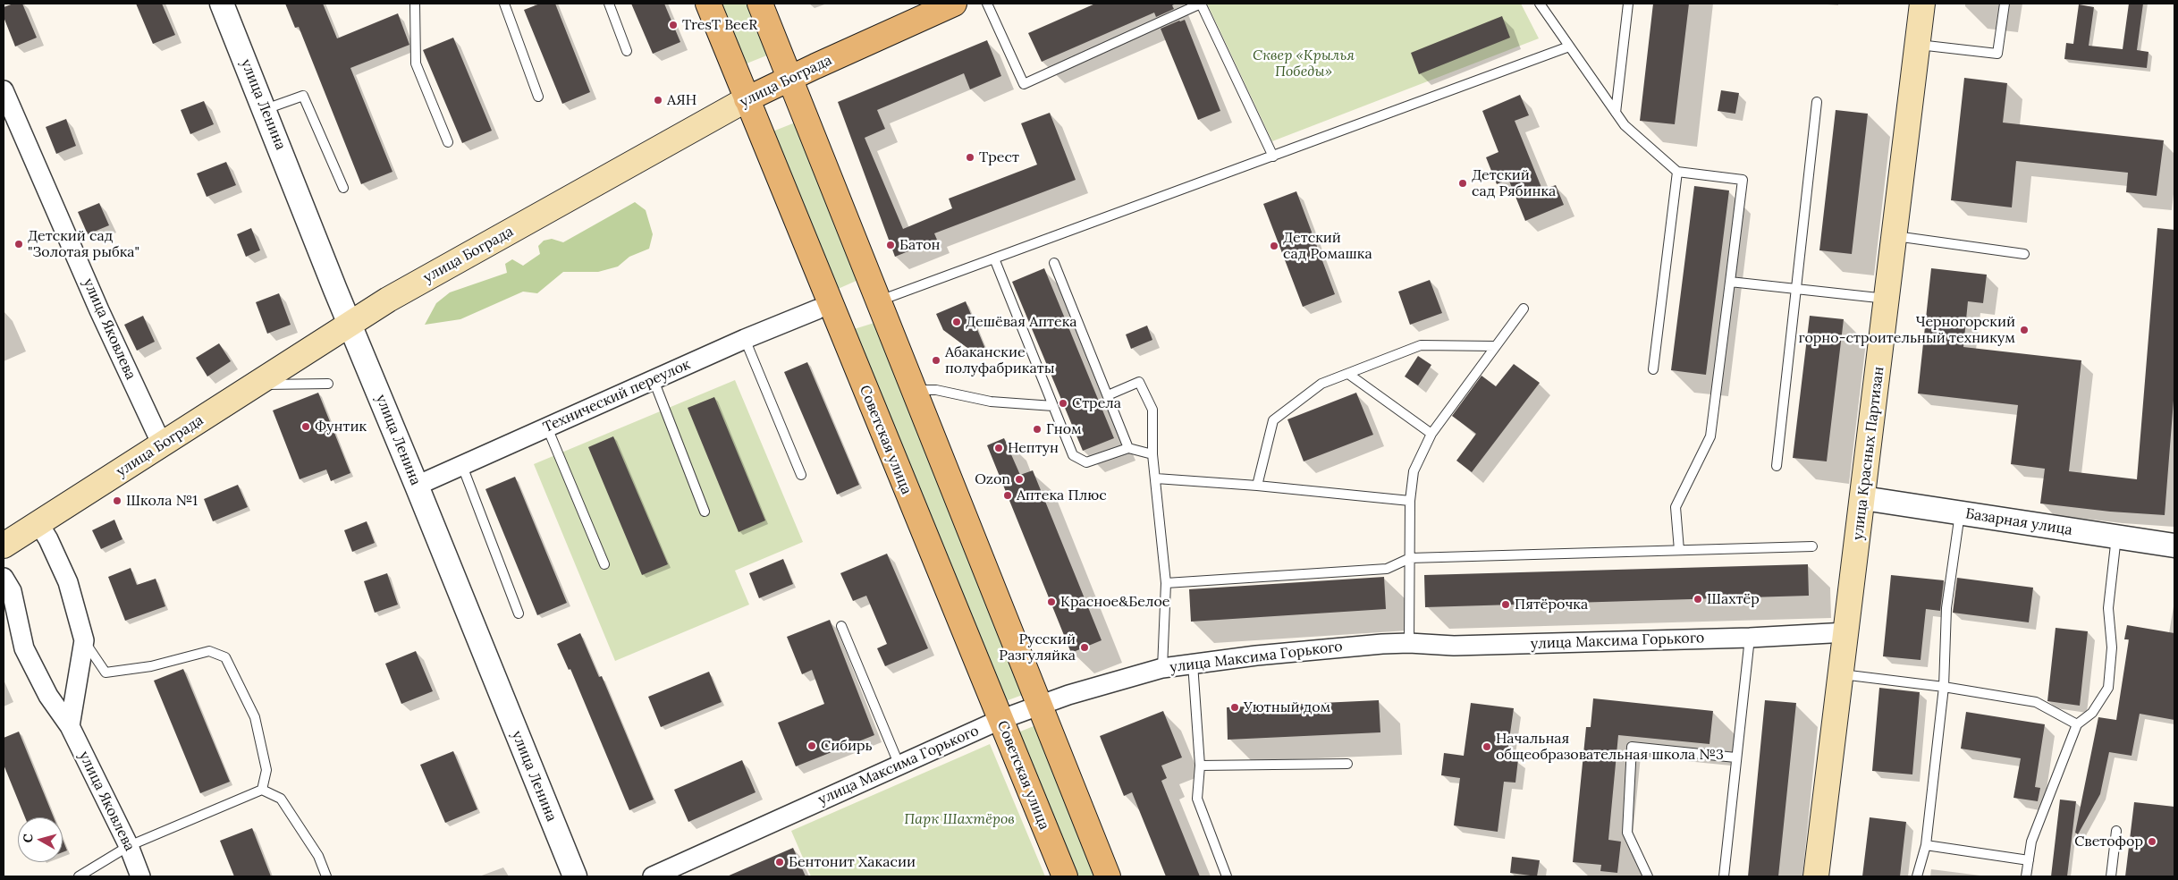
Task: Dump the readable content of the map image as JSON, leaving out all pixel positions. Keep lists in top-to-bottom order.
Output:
{
  "streets": {
    "main road": ["улица Бограда", "Советская улица", "улица Красных Партизан"],
    "street": [
      "улица Ленина",
      "улица Яковлева",
      "Технический переулок",
      "Базарная улица",
      "улица Максима Горького"
    ]
  },
  "crossings": [
    ["улица Бограда", "улица Ленина"],
    ["улица Бограда", "улица Яковлева"],
    ["улица Бограда", "Советская улица"],
    ["улица Ленина", "Технический переулок"],
    ["Советская улица", "улица Максима Горького"],
    ["улица Красных Партизан", "Базарная улица"],
    ["улица Красных Партизан", "улица Максима Горького"]
  ],
  "parks": ["Сквер «Крылья Победы»", "Парк Шахтёров"],
  "places": [
    "TresT BeeR",
    "АЯН",
    "Трест",
    "Детский сад Рябинка",
    "Детский сад \"Золотая рыбка\"",
    "Батон",
    "Детский сад Ромашка",
    "Дешёвая Аптека",
    "Черногорский горно-строительный техникум",
    "Абаканские полуфабрикаты",
    "Стрела",
    "Фунтик",
    "Гном",
    "Нептун",
    "Ozon",
    "Аптека Плюс",
    "Школа №1",
    "Шахтёр",
    "Красное&Белое",
    "Пятёрочка",
    "Русский Разгуляйка",
    "Уютный дом",
    "Сибирь",
    "Начальная общеобразовательная школа №3",
    "Светофор",
    "Бентонит Хакасии"
  ],
  "north": "left"
}
